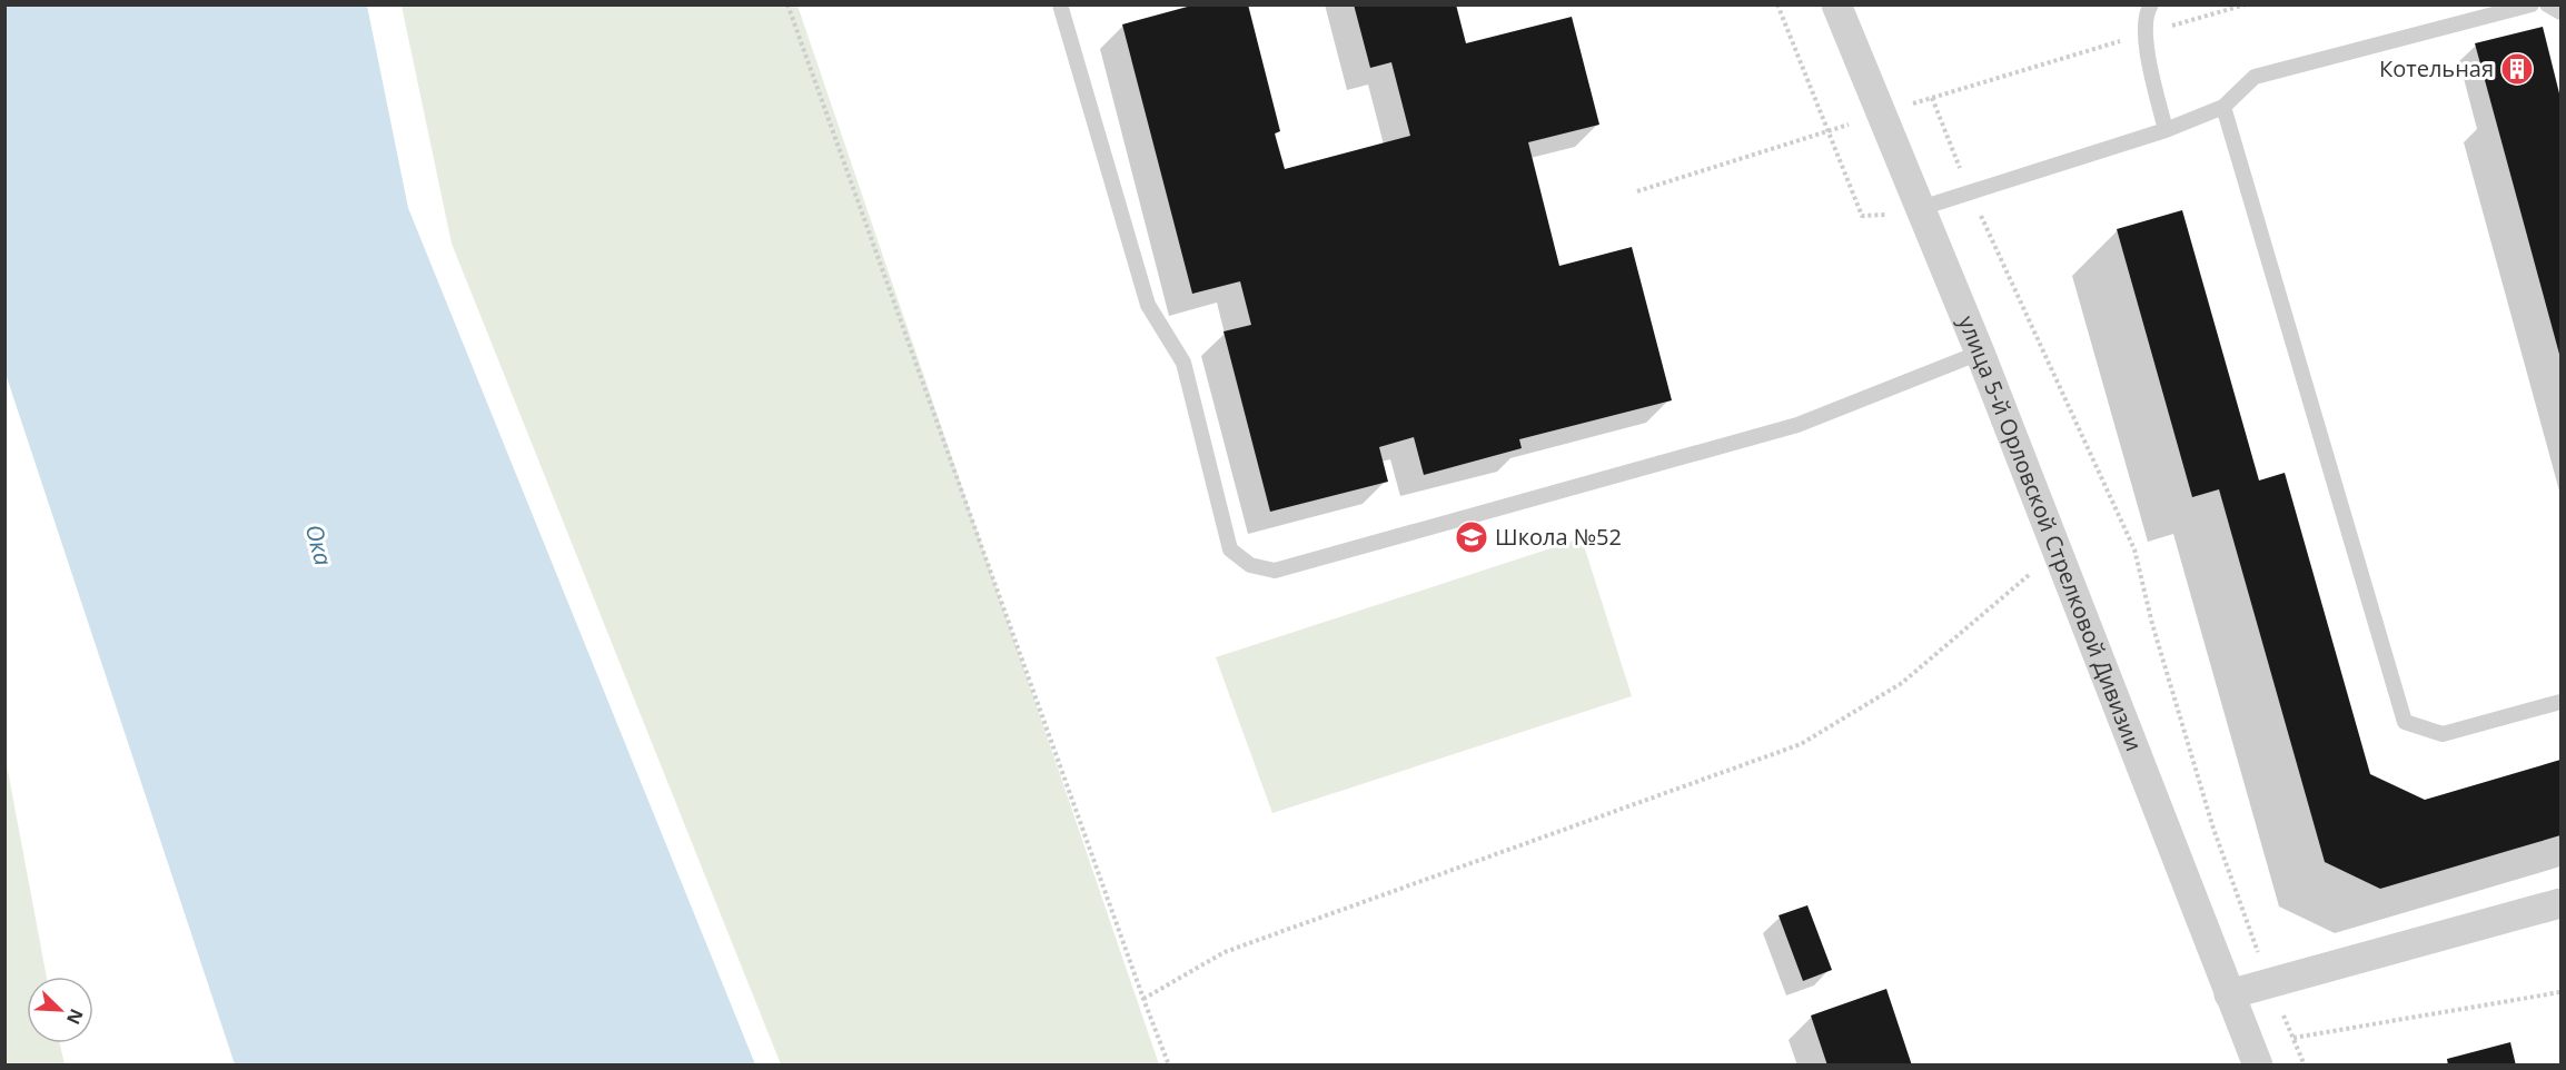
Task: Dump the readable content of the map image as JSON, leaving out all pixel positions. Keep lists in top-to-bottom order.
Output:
{
  "streets": {
    "street": ["улица 5-й Орловской Стрелковой Дивизии"]
  },
  "water": ["Ока"],
  "places": {
    "building": ["Котельная"],
    "school or university": ["Школа №52"]
  },
  "north": "bottom right"
}
